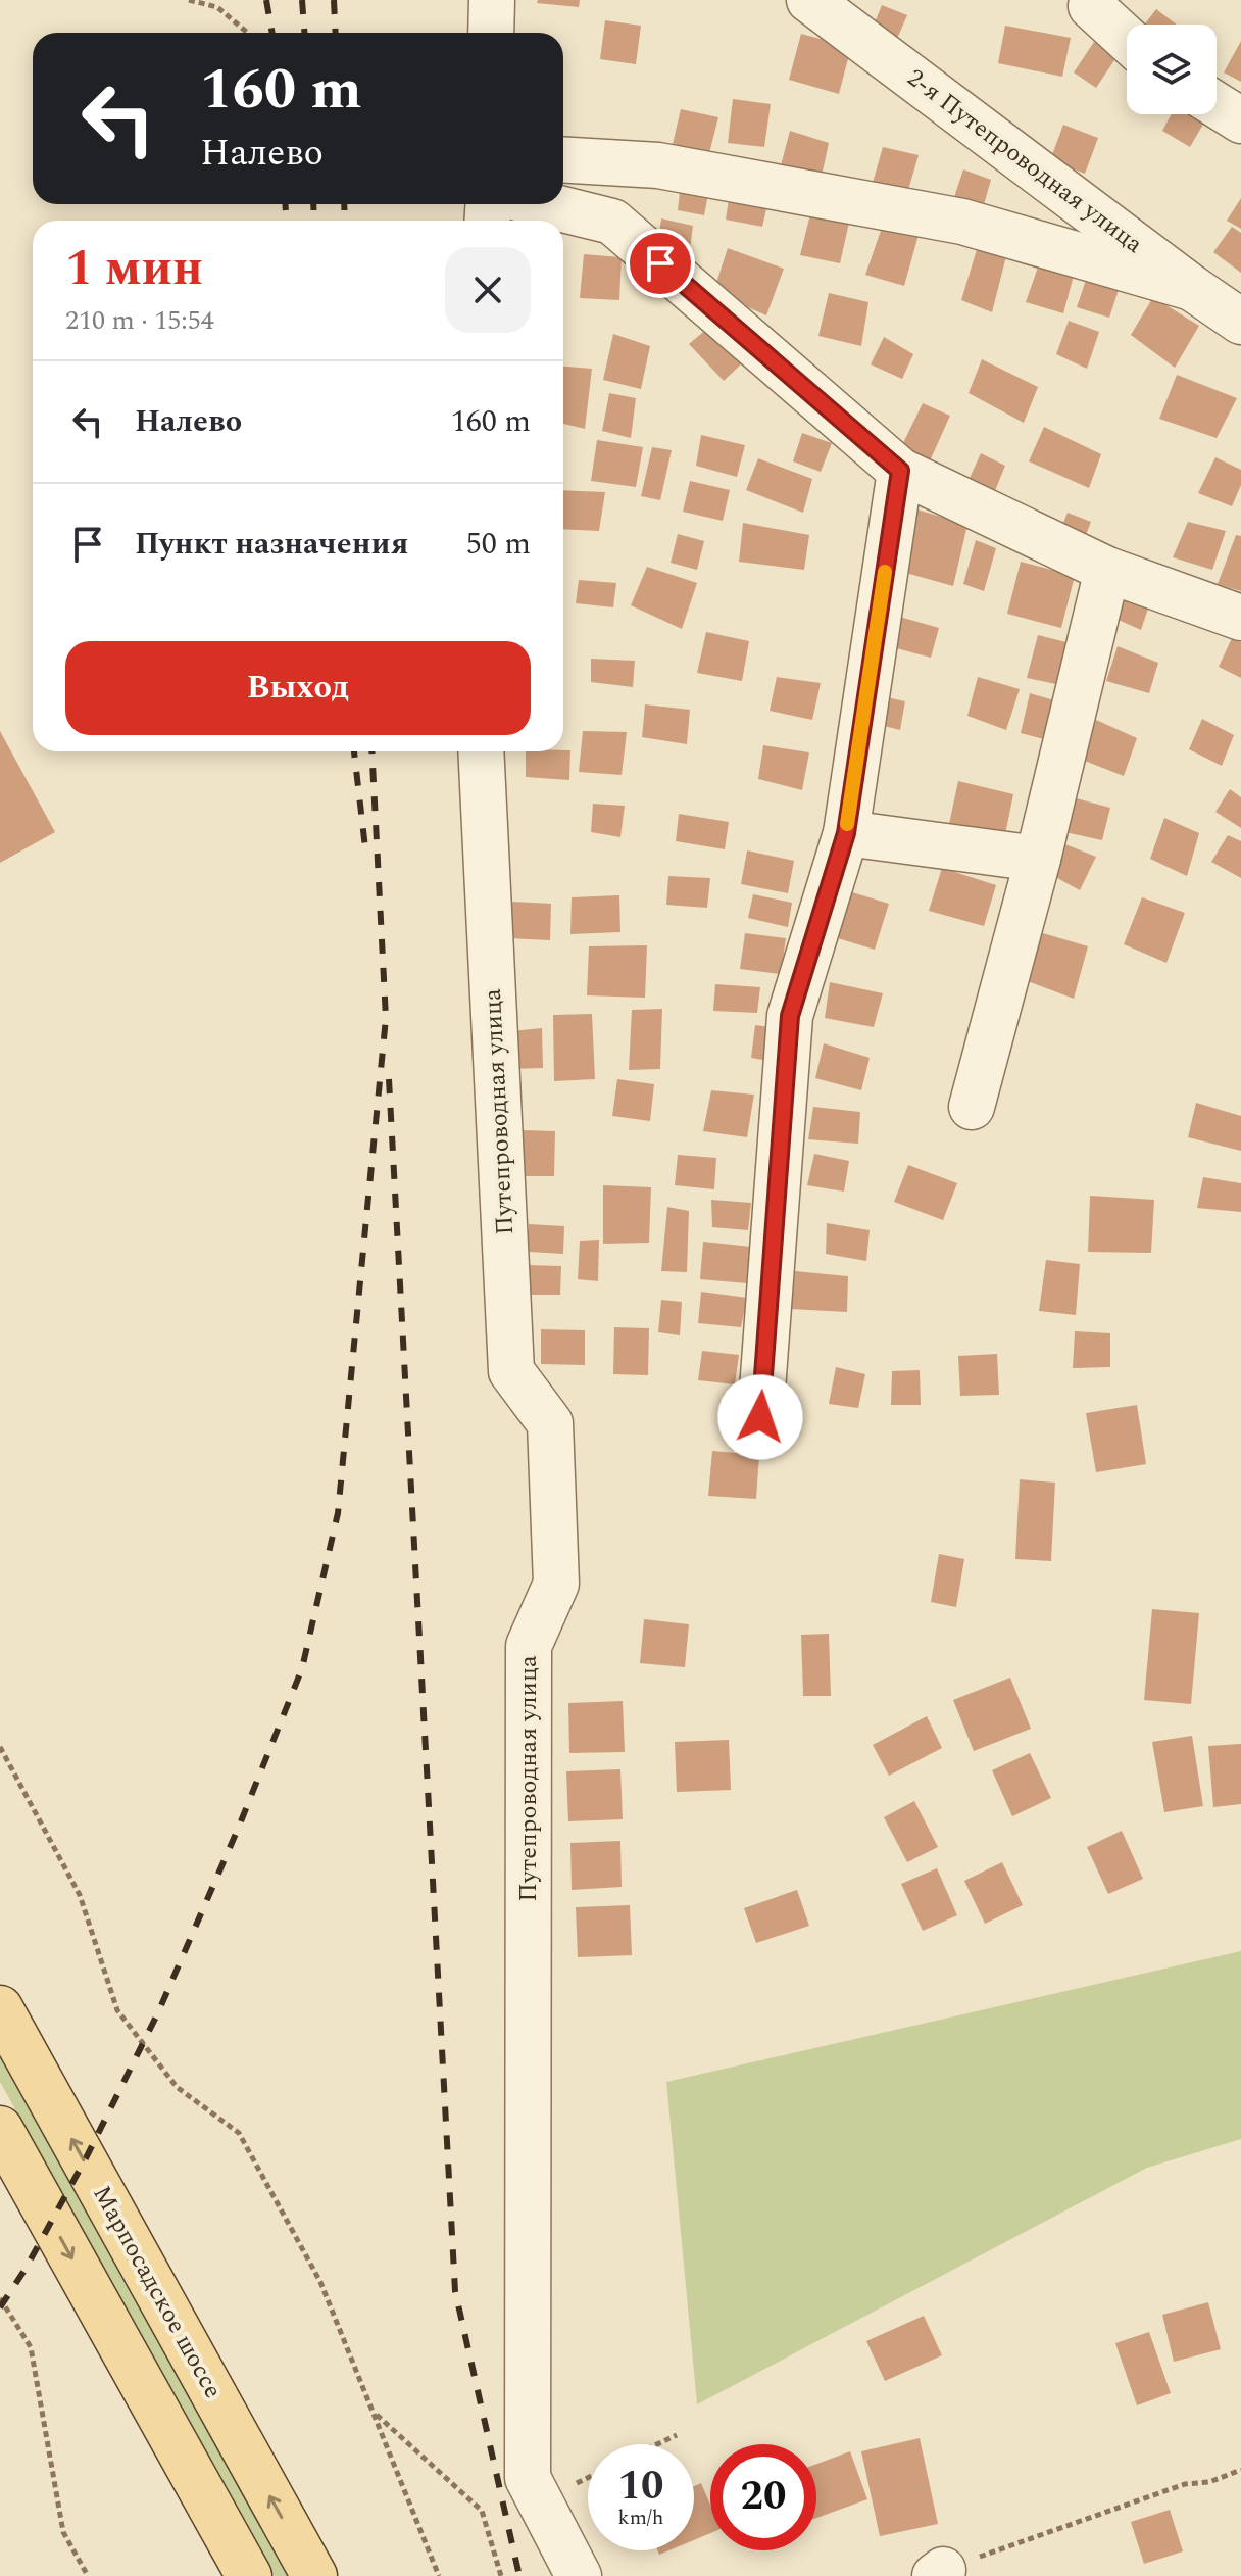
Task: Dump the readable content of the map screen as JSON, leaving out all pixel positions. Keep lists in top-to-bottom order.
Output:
{
  "streets": {
    "main road": ["Марпосадское шоссе"],
    "street": ["2-я Путепроводная улица", "Путепроводная улица"]
  },
  "page": {
    "turn": ["160 m", "Налево"],
    "heading": ["1 мин", "210 m · 15:54"],
    "list": [
      {
        "name": "Налево",
        "value": "160 m"
      },
      {
        "name": "Пункт назначения",
        "value": "50 m"
      }
    ],
    "buttons": "Выход",
    "speed": "10 km/h",
    "limit": "20"
  }
}
